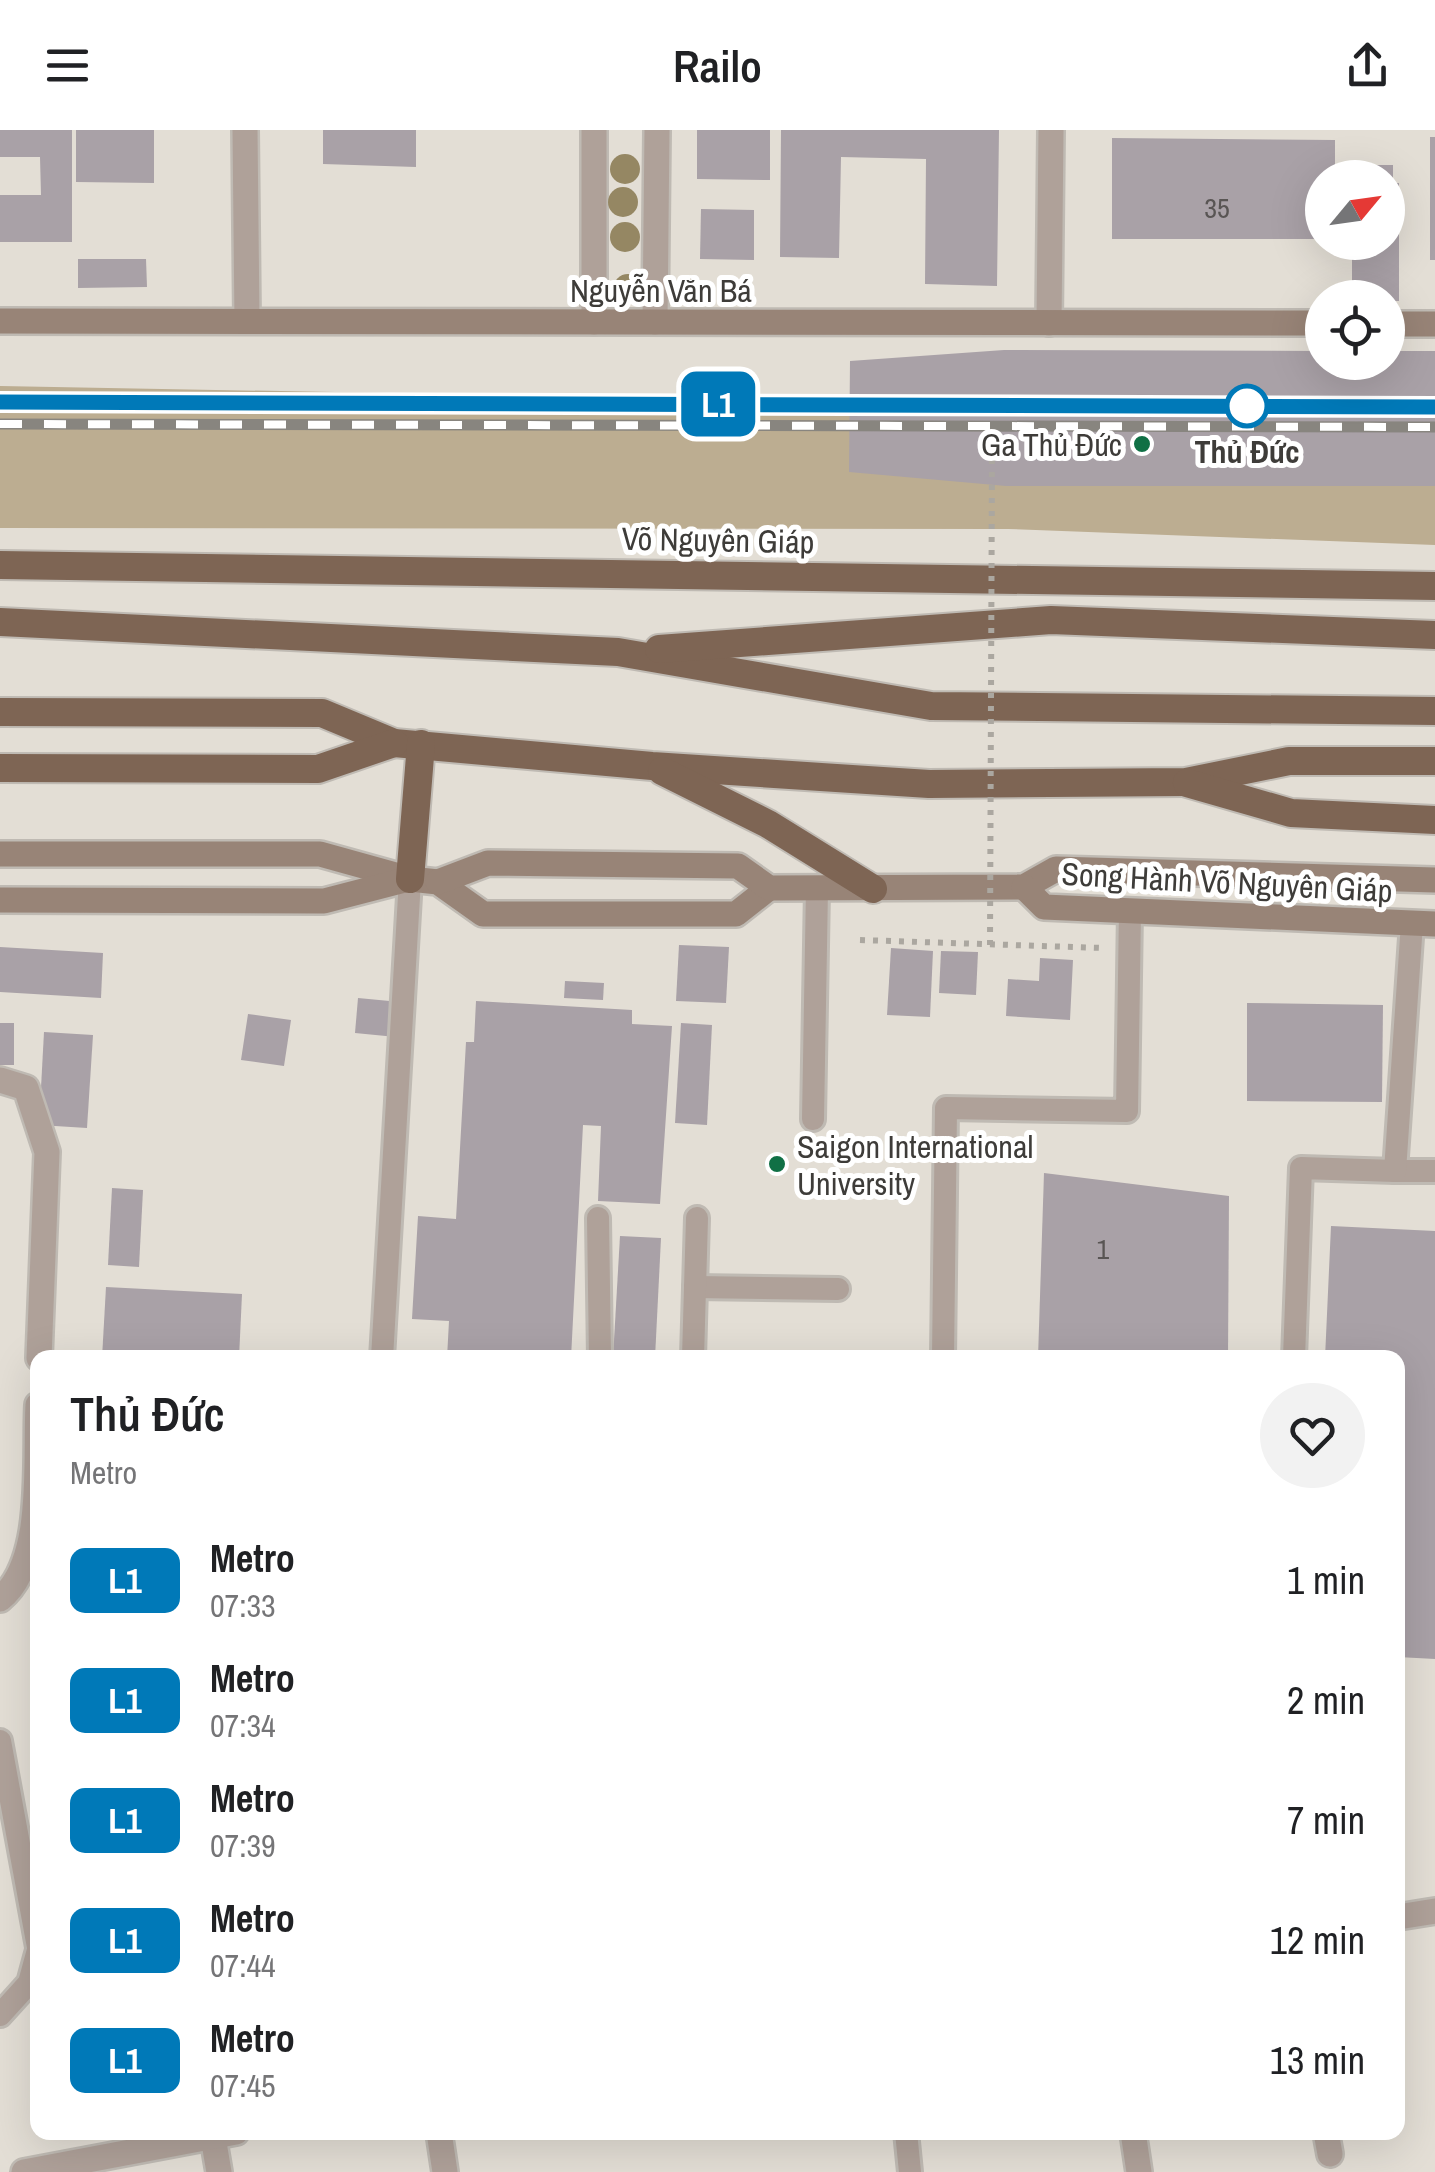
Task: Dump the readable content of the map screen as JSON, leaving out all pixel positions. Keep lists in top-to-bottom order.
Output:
{
  "streets": {
    "highway": ["Võ Nguyên Giáp"],
    "main road": ["Nguyễn Văn Bá", "Song Hành Võ Nguyên Giáp"]
  },
  "places": ["Thủ Đức", "Ga Thủ Đức", "Saigon International University"],
  "lines": ["metro line L1"],
  "house_numbers": ["35", "1"],
  "north": "top right",
  "page": {
    "header": "Railo",
    "on_map": "L1",
    "heading": ["Thủ Đức", "Metro"],
    "list": [
      {
        "mark": "L1",
        "name": "Metro",
        "note": "07:33",
        "value": "1 min"
      },
      {
        "mark": "L1",
        "name": "Metro",
        "note": "07:34",
        "value": "2 min"
      },
      {
        "mark": "L1",
        "name": "Metro",
        "note": "07:39",
        "value": "7 min"
      },
      {
        "mark": "L1",
        "name": "Metro",
        "note": "07:44",
        "value": "12 min"
      },
      {
        "mark": "L1",
        "name": "Metro",
        "note": "07:45",
        "value": "13 min"
      }
    ]
  }
}
